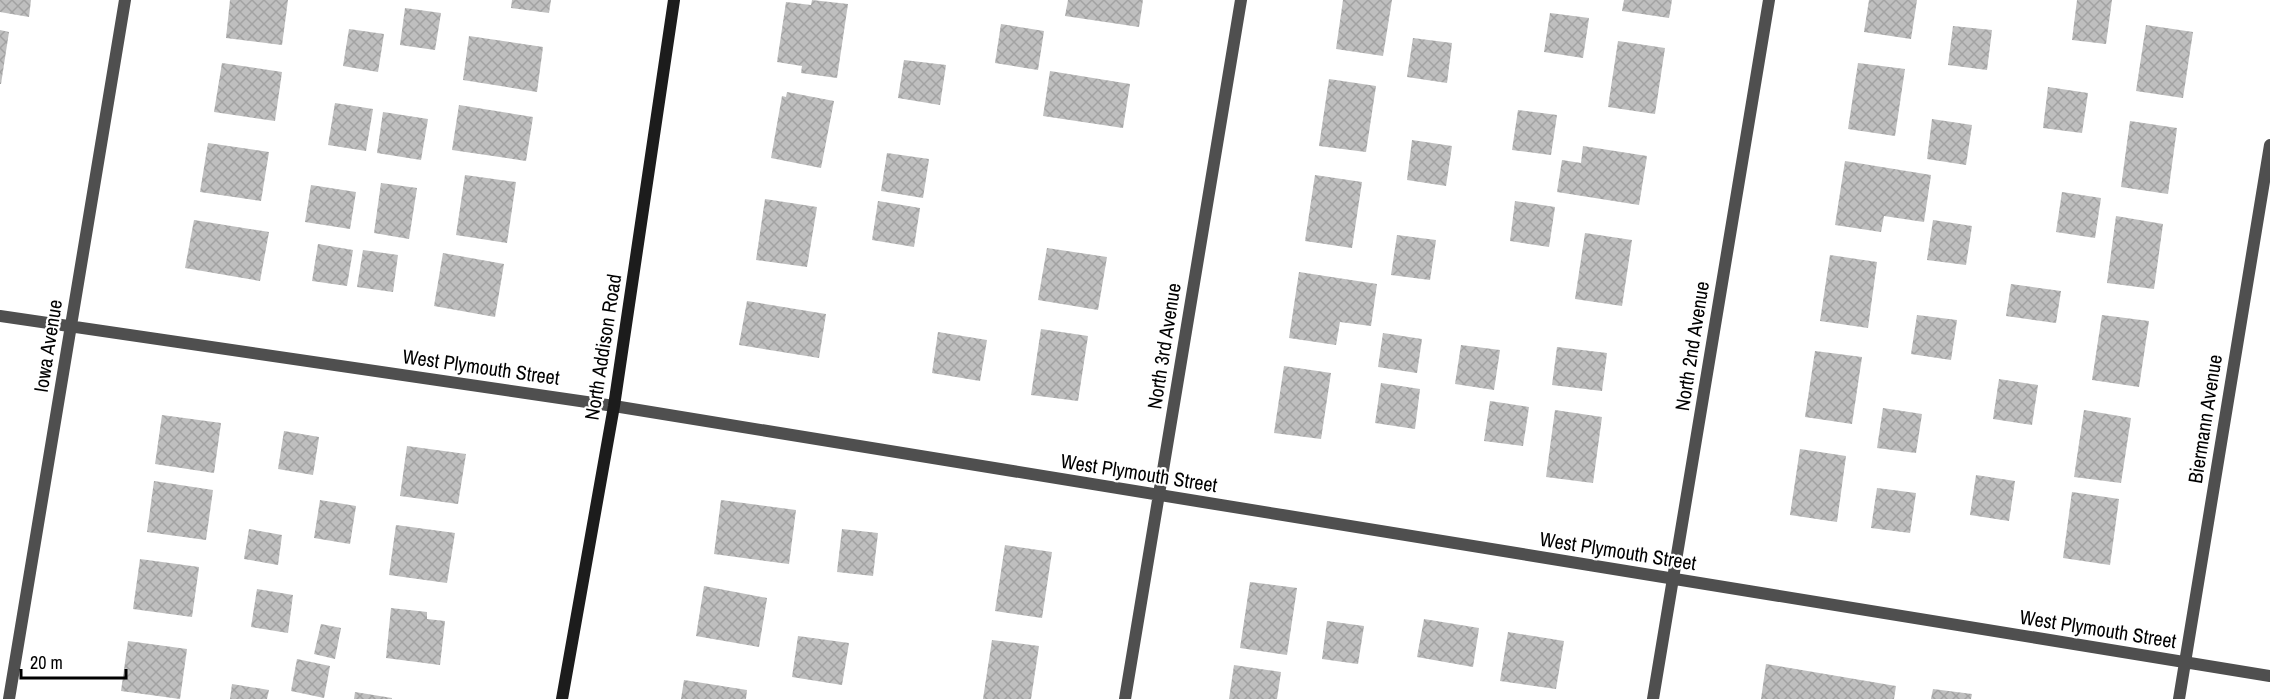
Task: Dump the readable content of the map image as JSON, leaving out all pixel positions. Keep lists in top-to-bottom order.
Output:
{
  "streets": {
    "street": [
      "Iowa Avenue",
      "North 3rd Avenue",
      "North 2nd Avenue",
      "North Addison Road",
      "West Plymouth Street",
      "Biermann Avenue"
    ]
  },
  "crossings": [
    ["Iowa Avenue", "West Plymouth Street"],
    ["North 3rd Avenue", "West Plymouth Street"],
    ["North 2nd Avenue", "West Plymouth Street"],
    ["North Addison Road", "West Plymouth Street"],
    ["West Plymouth Street", "Biermann Avenue"]
  ],
  "scale_bar": "20 m"
}
